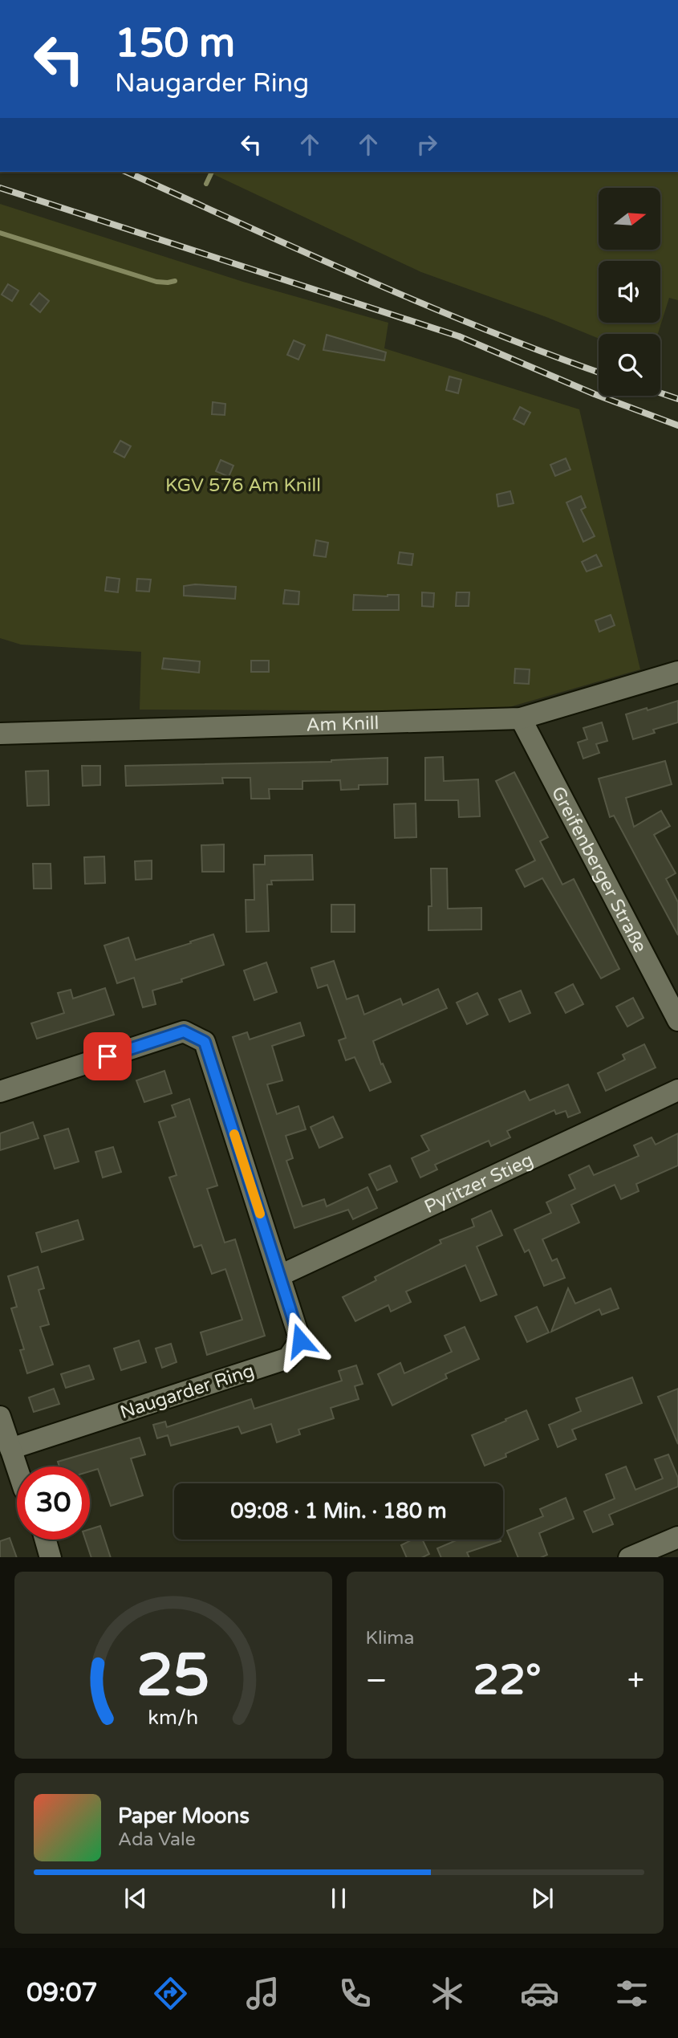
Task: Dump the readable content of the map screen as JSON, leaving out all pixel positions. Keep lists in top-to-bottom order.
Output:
{
  "streets": {
    "street": [
      "Am Knill",
      "Greifenberger Straße",
      "Pyritzer Stieg",
      "Naugarder Ring"
    ]
  },
  "crossings": [
    ["Am Knill", "Greifenberger Straße"],
    ["Pyritzer Stieg", "Naugarder Ring"]
  ],
  "parks": ["KGV 576 Am Knill"],
  "north": "right",
  "page": {
    "turn": ["150 m", "Naugarder Ring"],
    "limit": "30",
    "trip": "09:08 · 1 Min. · 180 m",
    "tile": "Klima",
    "heat": ["−", "22°", "+"],
    "song": ["Paper Moons", "Ada Vale"],
    "tabs": "09:07",
    "gauge": ["25", "km/h"]
  }
}
